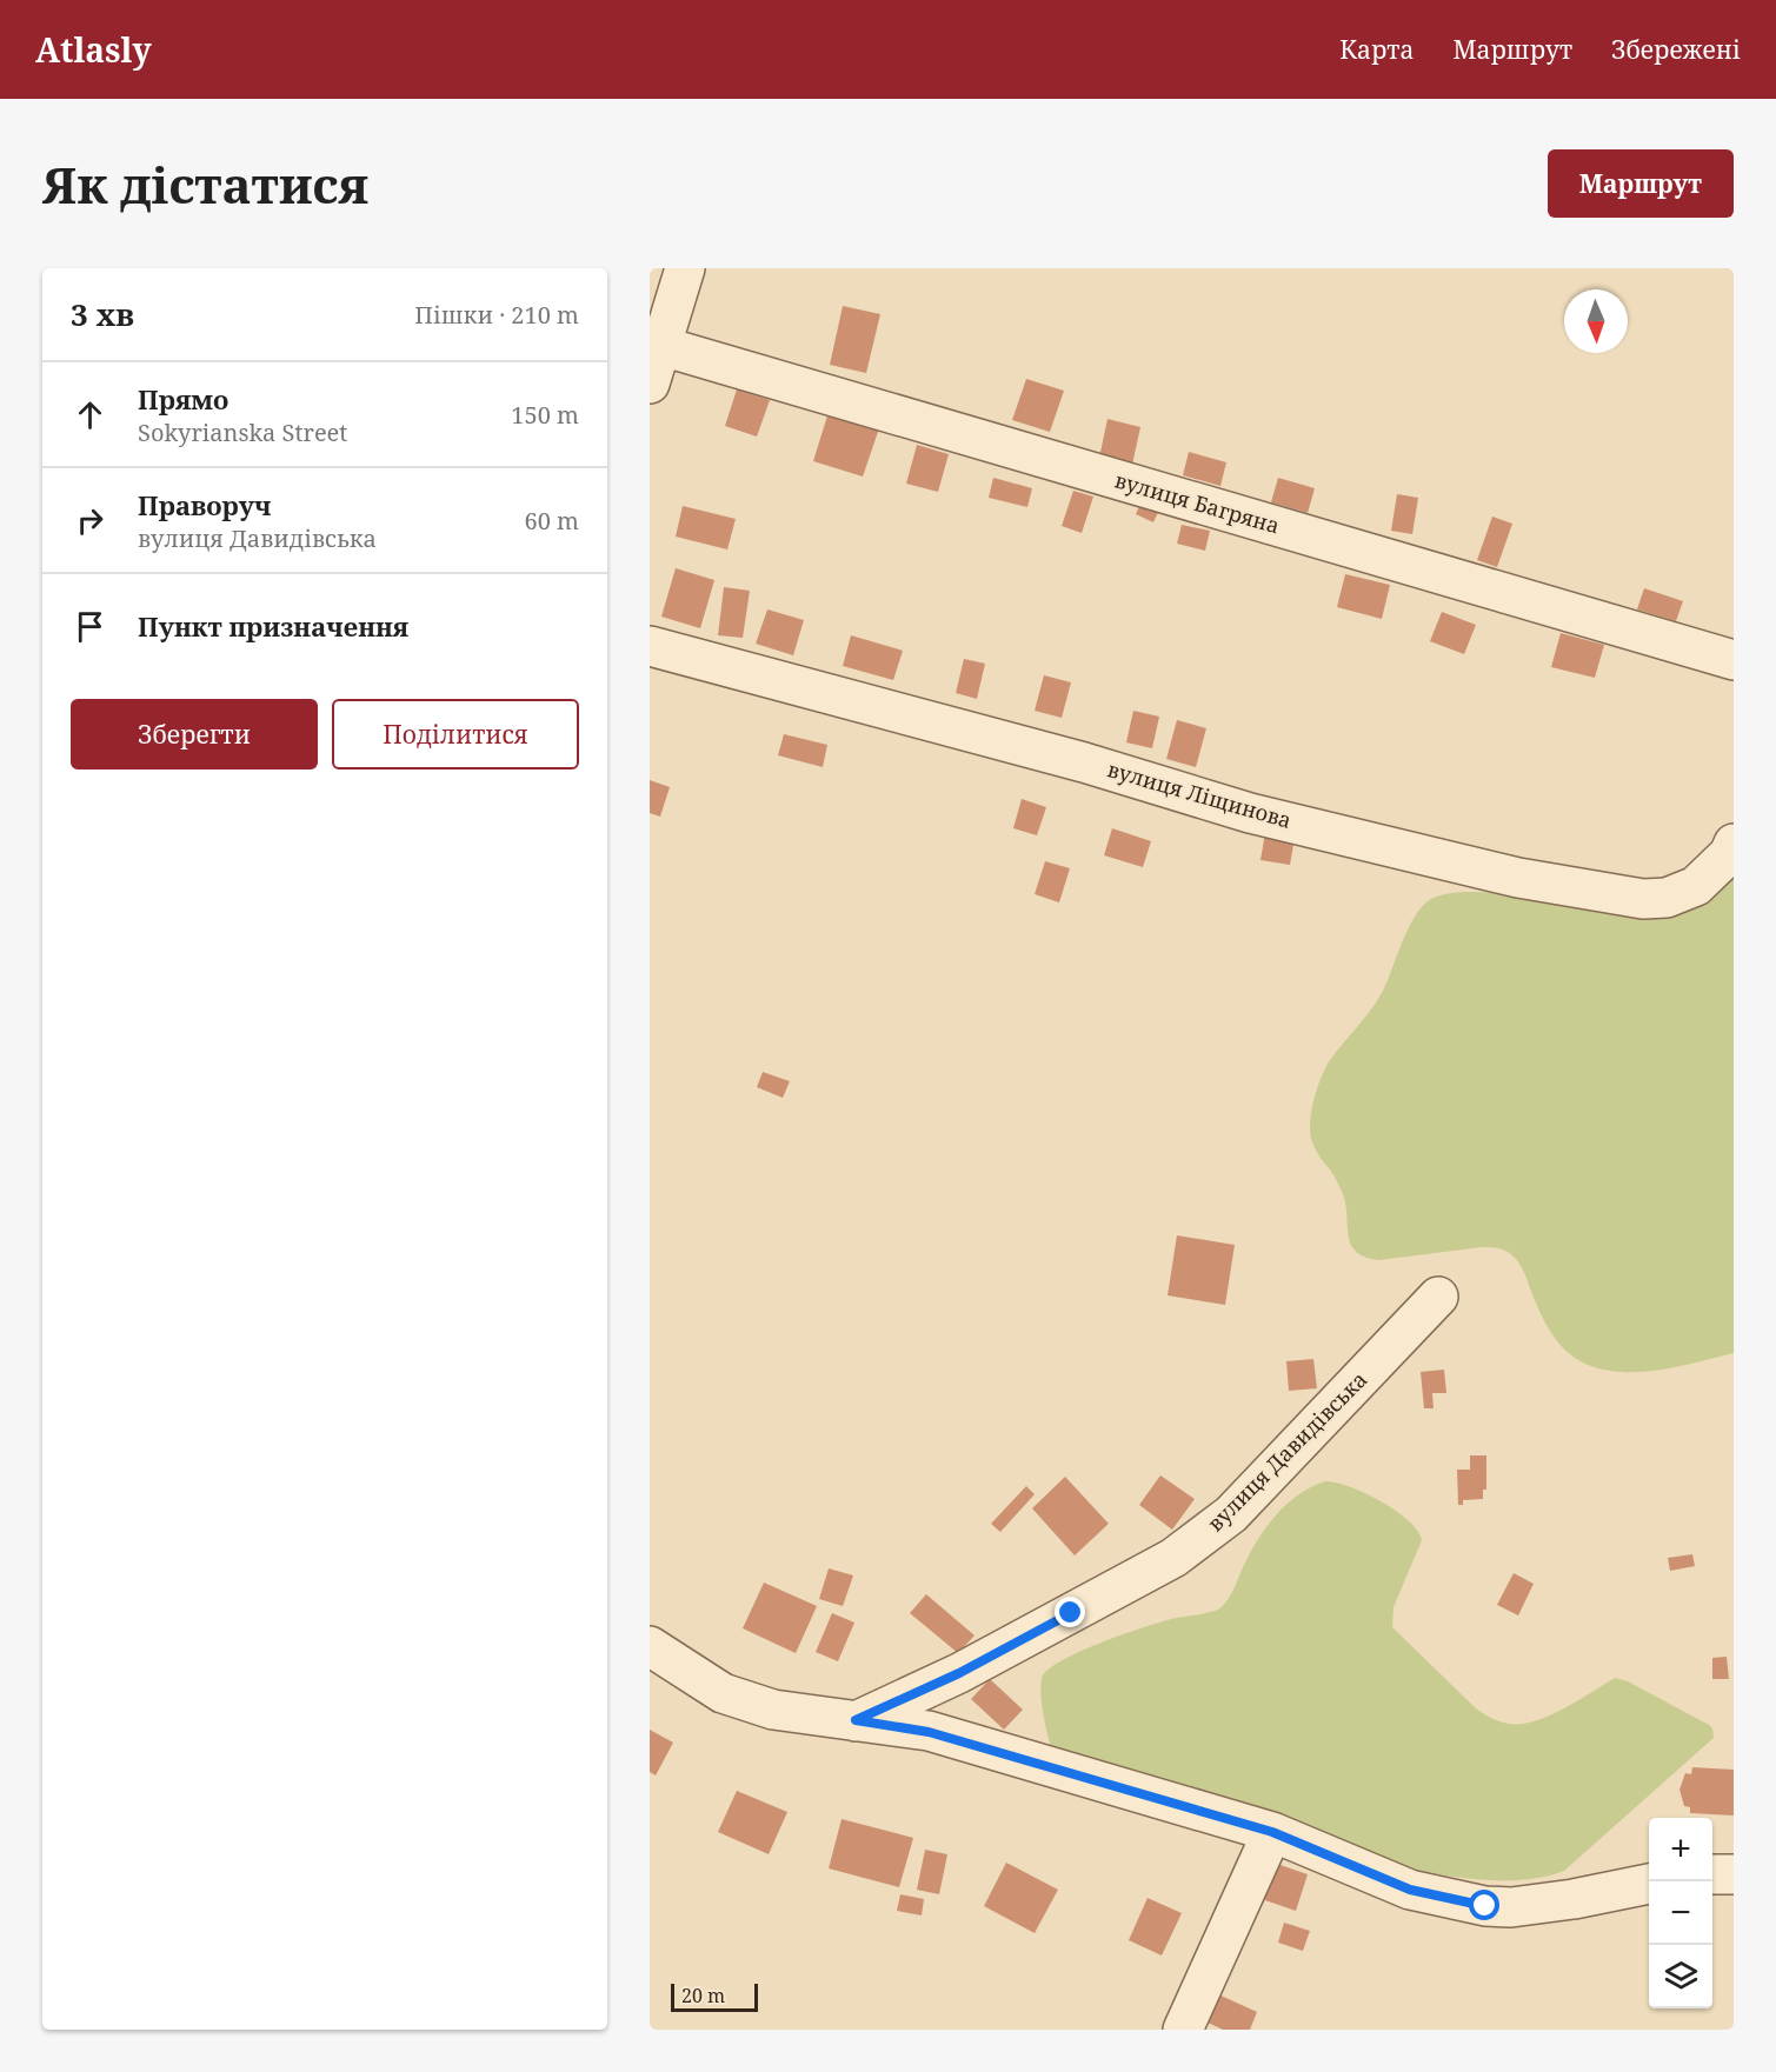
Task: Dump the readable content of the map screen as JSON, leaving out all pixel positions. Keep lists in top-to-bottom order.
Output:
{
  "streets": {
    "street": ["вулиця Багряна", "вулиця Ліщинова", "вулиця Давидівська"]
  },
  "scale_bar": "20 m",
  "north": "bottom",
  "page": {
    "header": "Atlasly",
    "nav": ["Карта", "Маршрут", "Збережені"],
    "buttons": [
      "Маршрут",
      ["Зберегти", "Поділитися"]
    ],
    "title": "Як дістатися",
    "heading": ["3 хв", "Пішки · 210 m"],
    "list": [
      ["Прямо", "Sokyrianska Street", "150 m"],
      ["Праворуч", "вулиця Давидівська", "60 m"],
      "Пункт призначення"
    ],
    "map_buttons": ["+", "−"],
    "scale": "20 m"
  }
}
